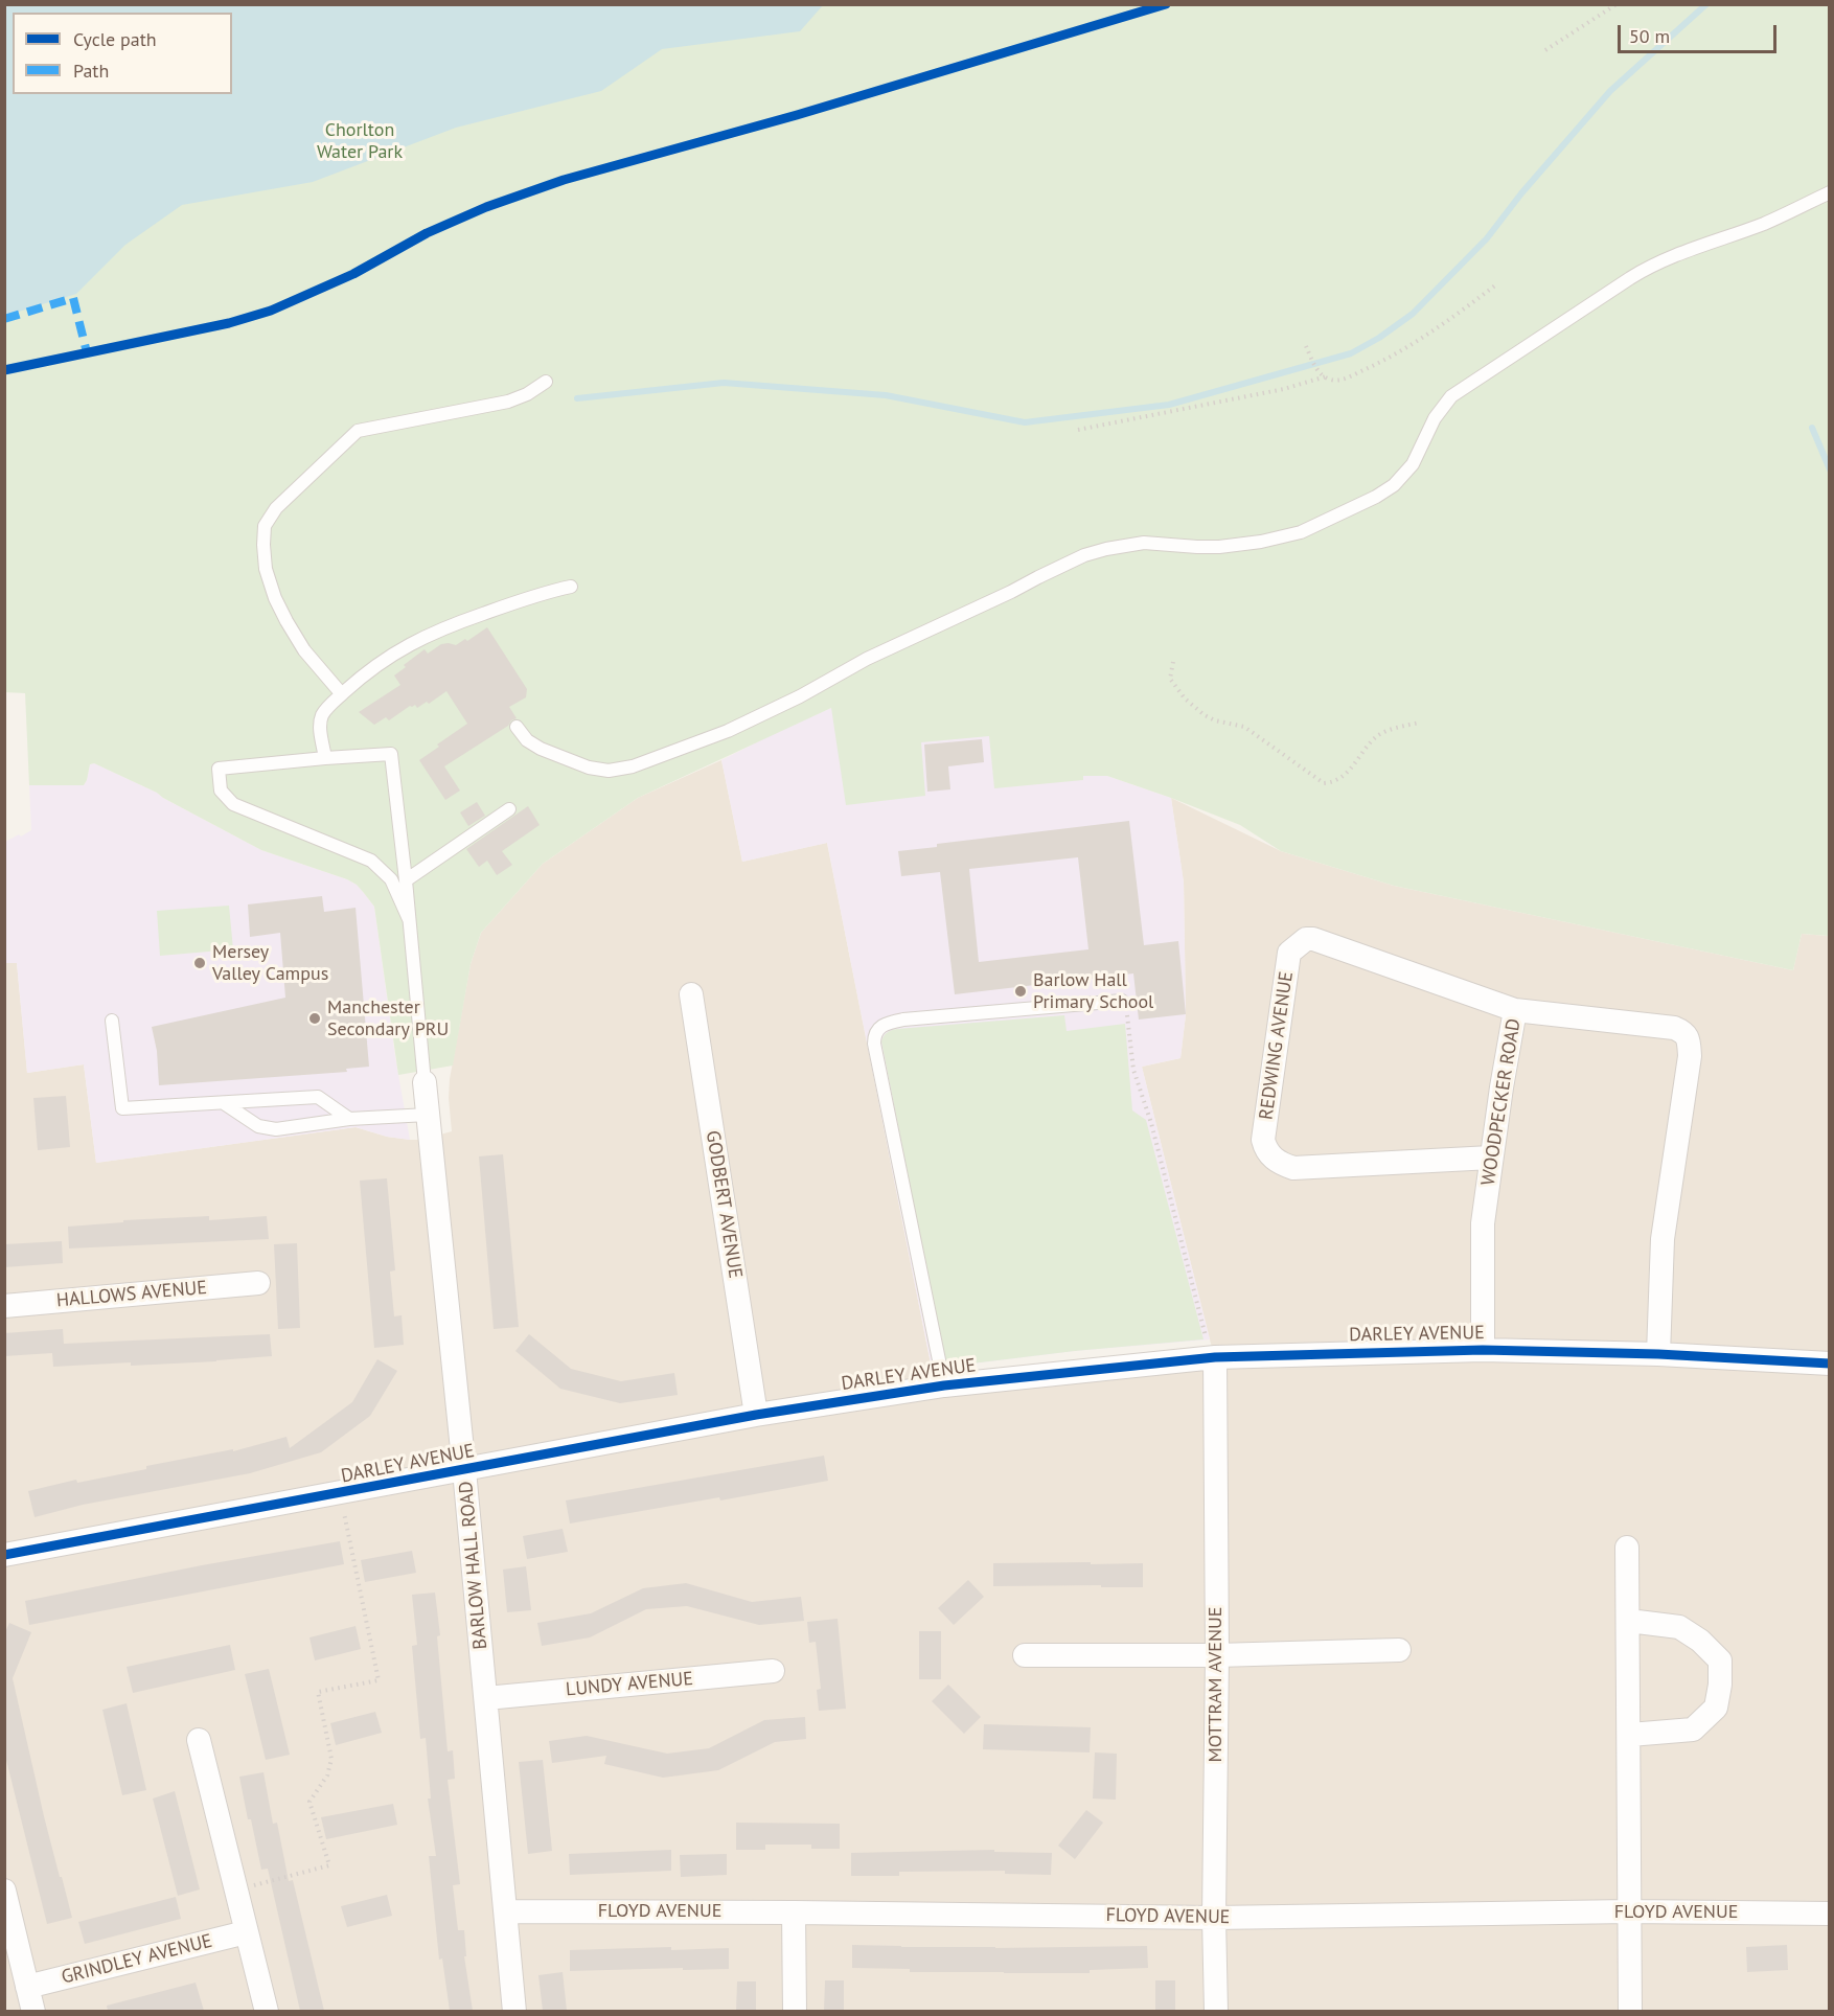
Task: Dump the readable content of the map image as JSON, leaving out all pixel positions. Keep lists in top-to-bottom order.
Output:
{
  "streets": {
    "street": [
      "REDWING AVENUE",
      "WOODPECKER ROAD",
      "GODBERT AVENUE",
      "HALLOWS AVENUE",
      "DARLEY AVENUE",
      "BARLOW HALL ROAD",
      "LUNDY AVENUE",
      "MOTTRAM AVENUE",
      "FLOYD AVENUE",
      "GRINDLEY AVENUE"
    ]
  },
  "crossings": [
    ["REDWING AVENUE", "WOODPECKER ROAD"],
    ["WOODPECKER ROAD", "DARLEY AVENUE"],
    ["GODBERT AVENUE", "DARLEY AVENUE"],
    ["DARLEY AVENUE", "BARLOW HALL ROAD"],
    ["DARLEY AVENUE", "MOTTRAM AVENUE"],
    ["BARLOW HALL ROAD", "LUNDY AVENUE"],
    ["BARLOW HALL ROAD", "FLOYD AVENUE"],
    ["MOTTRAM AVENUE", "FLOYD AVENUE"]
  ],
  "parks": ["Chorlton Water Park"],
  "places": ["Mersey Valley Campus", "Barlow Hall Primary School", "Manchester Secondary PRU"],
  "legend": ["Cycle path", "Path"],
  "scale_bar": "50 m"
}
